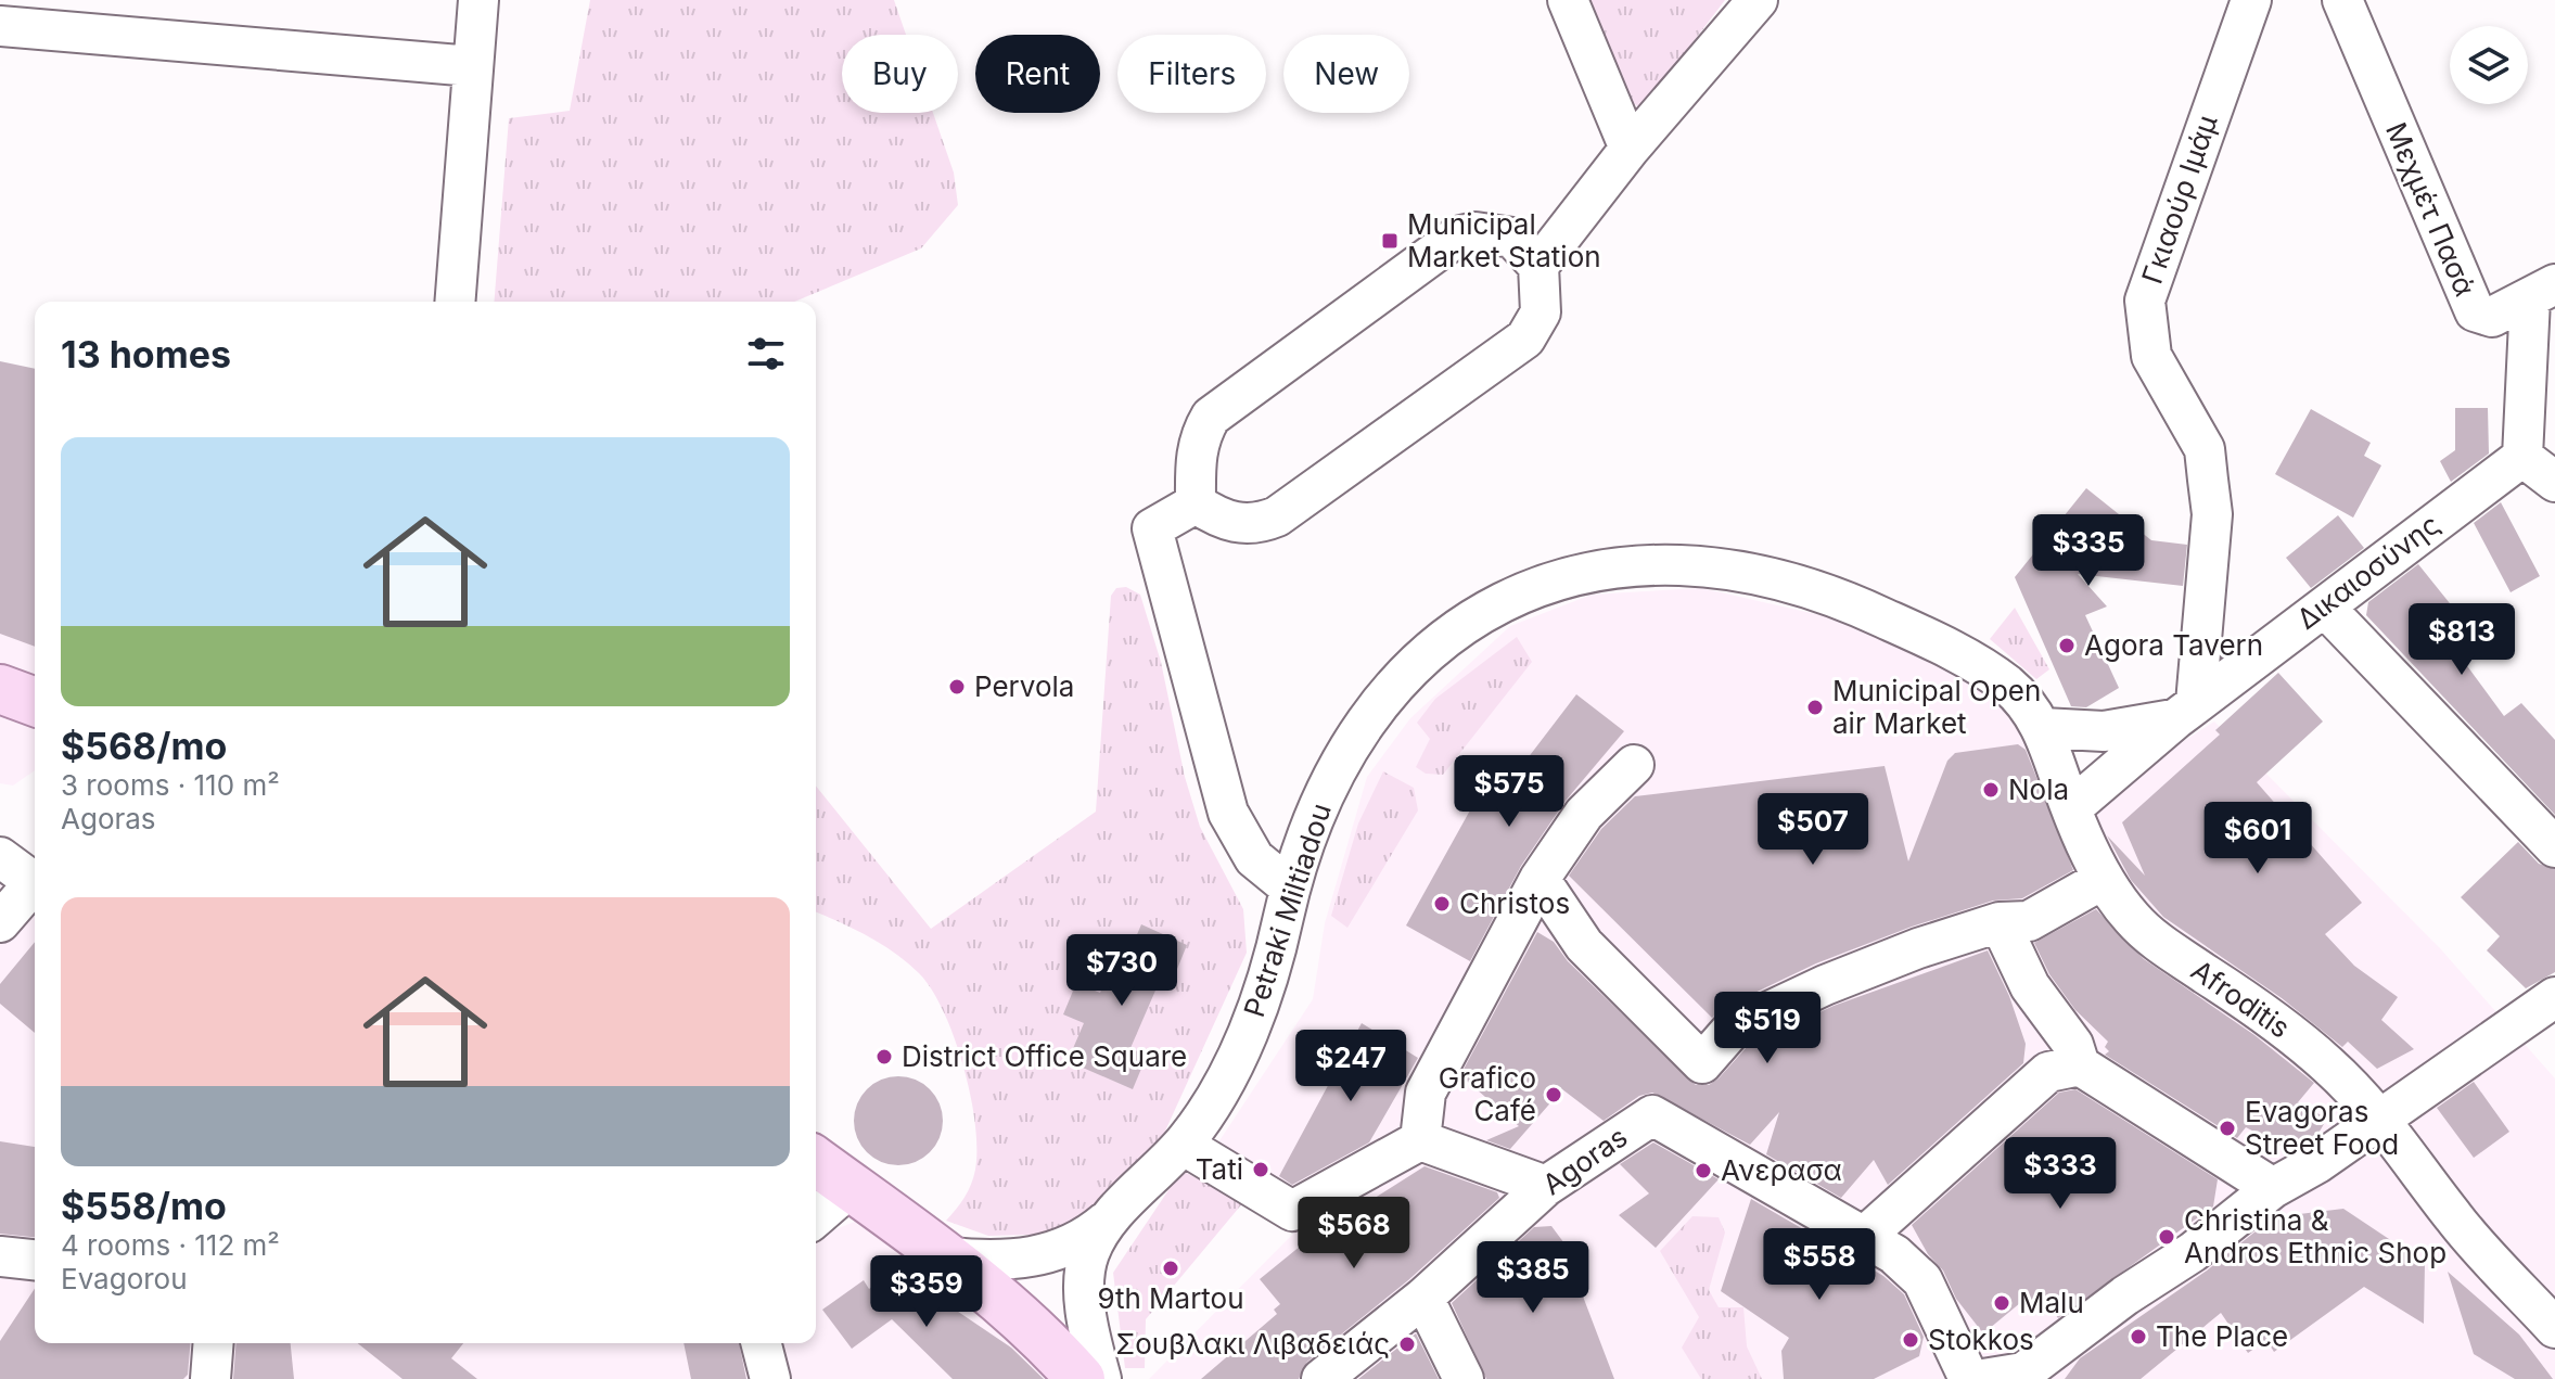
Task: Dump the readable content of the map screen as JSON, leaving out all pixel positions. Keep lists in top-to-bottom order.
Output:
{
  "streets": {
    "street": [
      "Γκιαούρ Ιμάμ",
      "Μεχμέτ Πασά",
      "Δικαιοσύνης",
      "Petraki Miltiadou",
      "Afroditis",
      "Agoras"
    ]
  },
  "crossings": [
    ["Γκιαούρ Ιμάμ", "Δικαιοσύνης"],
    ["Μεχμέτ Πασά", "Δικαιοσύνης"],
    ["Δικαιοσύνης", "Petraki Miltiadou"],
    ["Petraki Miltiadou", "Afroditis"]
  ],
  "places": {
    "transit": ["Municipal Market Station"],
    "other": [
      "Agora Tavern",
      "Pervola",
      "Municipal Open air Market",
      "Nola",
      "Christos",
      "District Office Square",
      "Grafico Café",
      "Evagoras Street Food",
      "Tati",
      "Ανερασα",
      "Christina & Andros Ethnic Shop",
      "9th Martou",
      "Malu",
      "The Place",
      "Stokkos",
      "Σουβλακι Λιβαδειάς"
    ]
  },
  "page": {
    "chip": [
      "Buy",
      "Rent",
      "Filters",
      "New"
    ],
    "heading": "13 homes",
    "list": [
      {
        "name": "$568/mo",
        "note": "3 rooms · 110 m² · Agoras"
      },
      {
        "name": "$558/mo",
        "note": "4 rooms · 112 m² · Evagorou"
      }
    ],
    "price": [
      "$335",
      "$813",
      "$575",
      "$507",
      "$601",
      "$730",
      "$519",
      "$247",
      "$333",
      "$568",
      "$558",
      "$385",
      "$359"
    ]
  }
}
